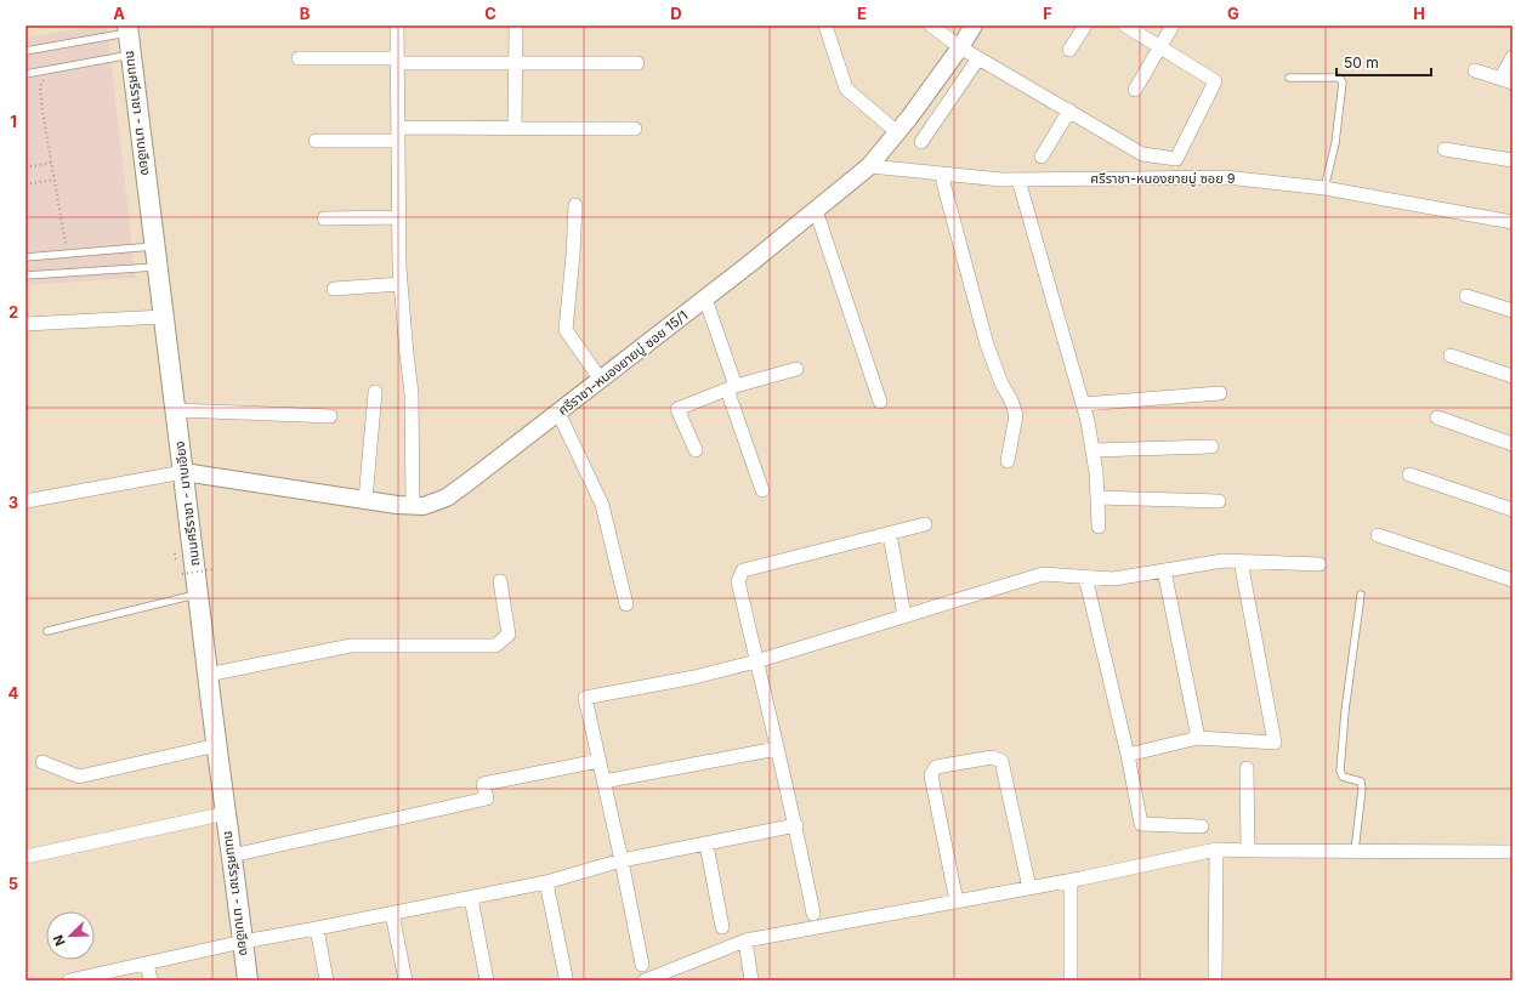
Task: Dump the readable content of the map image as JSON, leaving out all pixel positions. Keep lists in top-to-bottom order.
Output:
{
  "streets": {
    "main road": ["ถนนศรีราชา - มาบเอียง"],
    "street": ["ศรีราชา-หนองยายบู่ ซอย 9", "ศรีราชา-หนองยายบู่ ซอย 15/1"]
  },
  "crossings": [
    ["ถนนศรีราชา - มาบเอียง", "ศรีราชา-หนองยายบู่ ซอย 15/1"],
    ["ศรีราชา-หนองยายบู่ ซอย 9", "ศรีราชา-หนองยายบู่ ซอย 15/1"]
  ],
  "scale_bar": "50 m",
  "north": "bottom left",
  "grid": {
    "columns": [
      "A",
      "B",
      "C",
      "D",
      "E",
      "F",
      "G",
      "H"
    ],
    "rows": [
      "1",
      "2",
      "3",
      "4",
      "5"
    ]
  }
}
